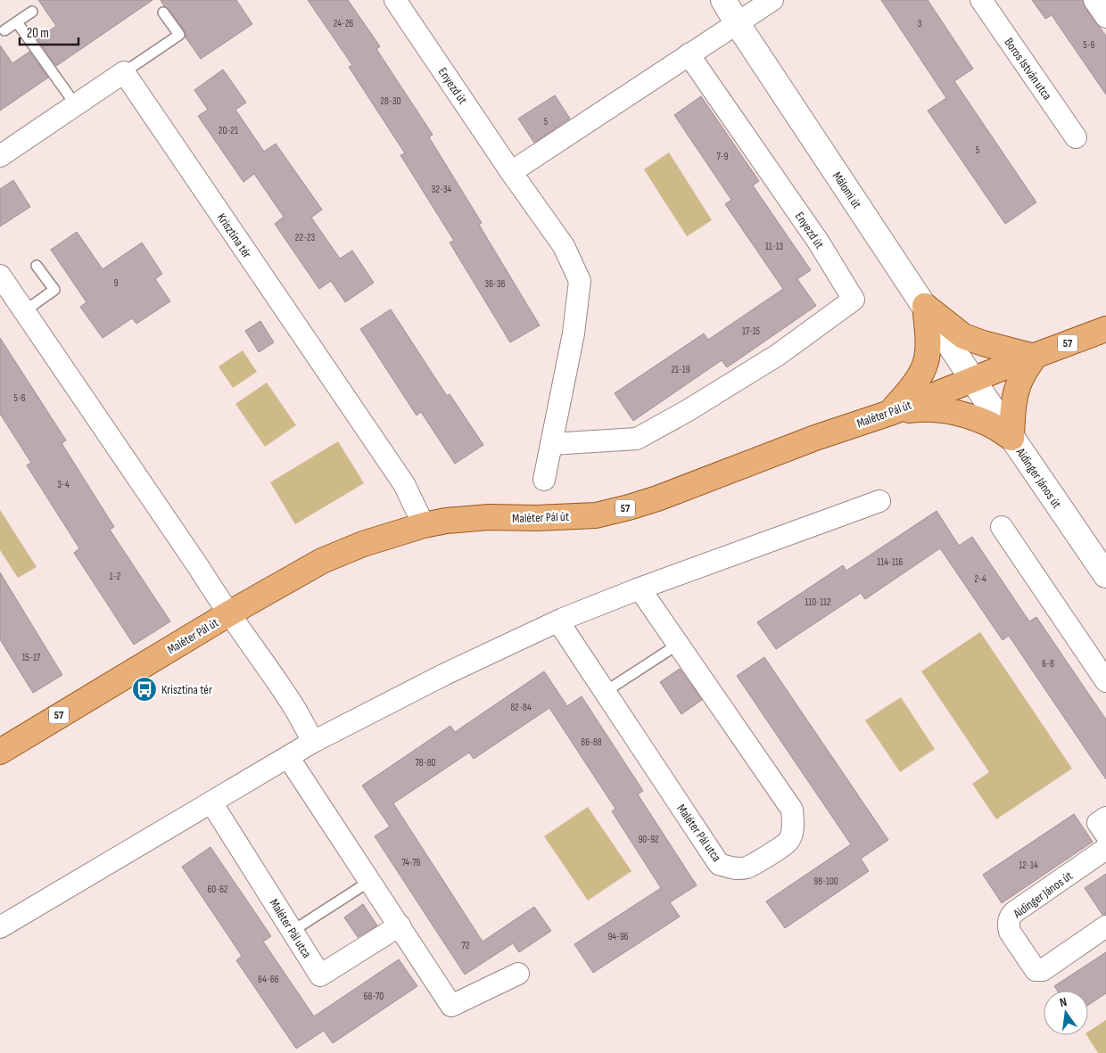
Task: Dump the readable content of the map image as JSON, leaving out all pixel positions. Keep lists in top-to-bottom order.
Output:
{
  "streets": {
    "main road": ["57", "Maléter Pál út"],
    "street": [
      "Boros István utca",
      "Enyezd út",
      "Málomi út",
      "Krisztina tér",
      "Aidinger János út",
      "Maléter Pál utca"
    ]
  },
  "crossings": [
    ["Málomi út", "Maléter Pál út"],
    ["Málomi út", "Aidinger János út"],
    ["Krisztina tér", "Maléter Pál út"],
    ["Maléter Pál út", "Aidinger János út"]
  ],
  "places": {
    "bus stop": ["Krisztina tér"]
  },
  "house_numbers": [
    "24-26",
    "3",
    "5-6",
    "28-30",
    "5",
    "20-21",
    "5",
    "7-9",
    "32-34",
    "22-23",
    "11-13",
    "9",
    "36-38",
    "17-15",
    "21-19",
    "5-6",
    "3-4",
    "114-116",
    "1-2",
    "2-4",
    "110-112",
    "15-17",
    "6-8",
    "82-84",
    "86-88",
    "78-80",
    "90-92",
    "74-76",
    "12-14",
    "98-100",
    "60-62",
    "94-96",
    "72",
    "64-66",
    "68-70"
  ],
  "scale_bar": "20 m",
  "north": "top"
}
